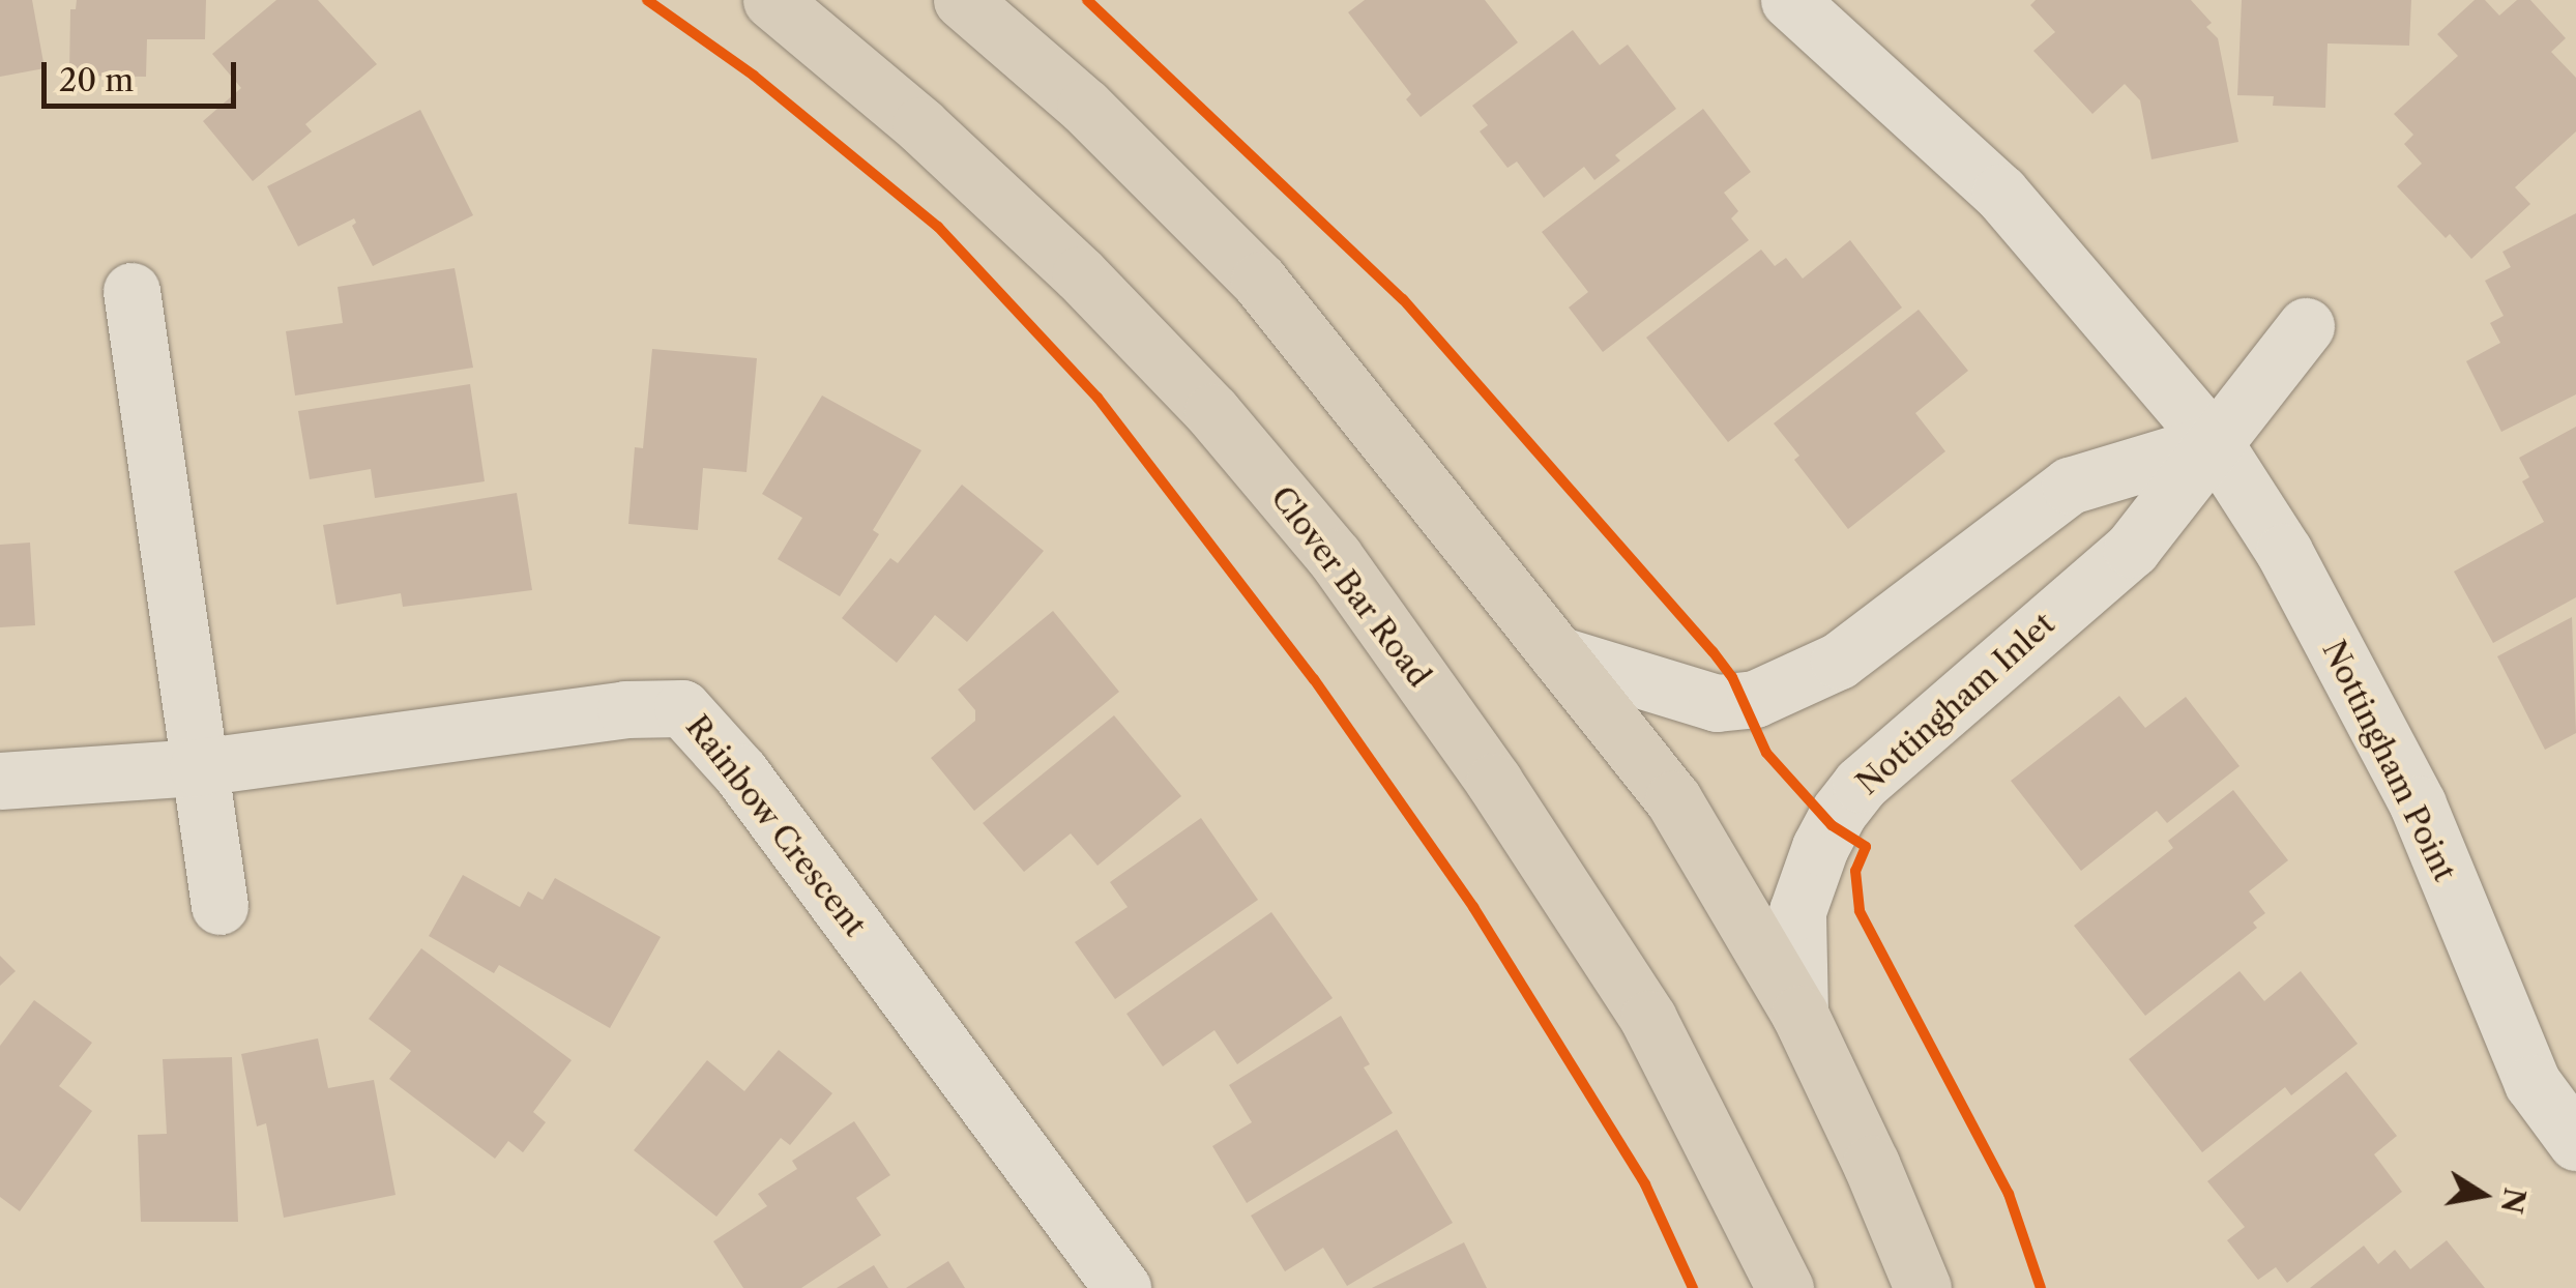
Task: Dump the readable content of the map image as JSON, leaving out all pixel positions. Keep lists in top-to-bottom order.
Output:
{
  "streets": {
    "main road": ["Clover Bar Road"],
    "street": ["Nottingham Inlet", "Nottingham Point", "Rainbow Crescent"]
  },
  "crossings": [
    ["Nottingham Inlet", "Nottingham Point"]
  ],
  "scale_bar": "20 m",
  "north": "right"
}
